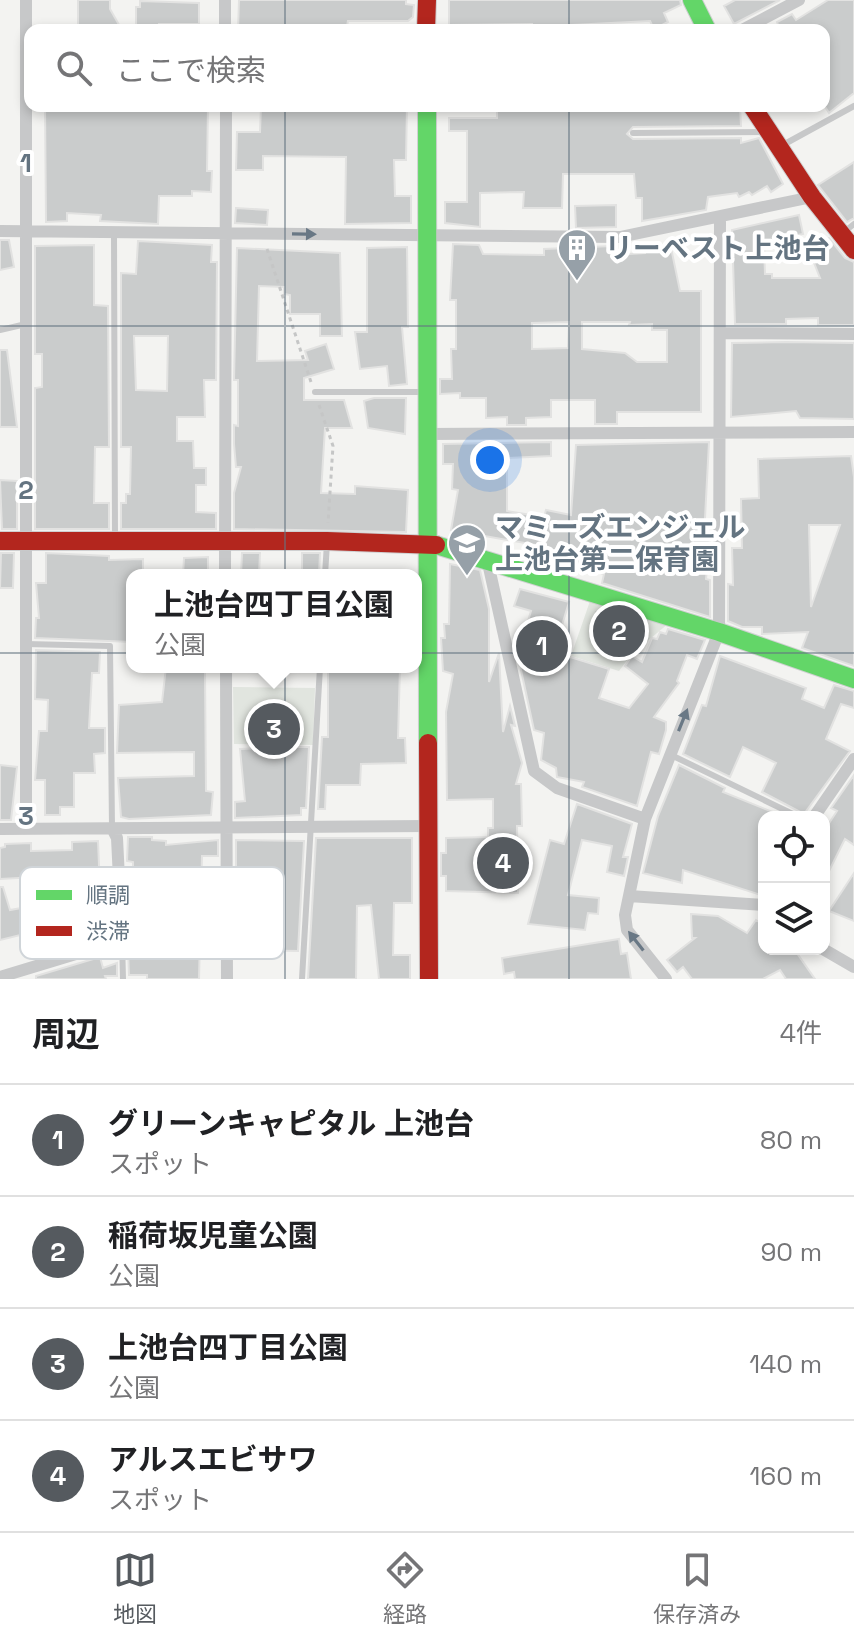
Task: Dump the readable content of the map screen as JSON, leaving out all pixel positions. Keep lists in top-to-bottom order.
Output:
{
  "places": {
    "building": ["リーベスト上池台"],
    "school or university": ["マミーズエンジェル 上池台第二保育園"]
  },
  "legend": ["順調", "渋滞"],
  "page": {
    "search": "ここで検索",
    "popup": ["上池台四丁目公園", "公園"],
    "pins": [
      "2",
      "1",
      "3",
      "4"
    ],
    "heading": ["周辺", "4件"],
    "list": [
      {
        "mark": "1",
        "name": "グリーンキャピタル 上池台",
        "note": "スポット",
        "value": "80 m"
      },
      {
        "mark": "2",
        "name": "稲荷坂児童公園",
        "note": "公園",
        "value": "90 m"
      },
      {
        "mark": "3",
        "name": "上池台四丁目公園",
        "note": "公園",
        "value": "140 m"
      },
      {
        "mark": "4",
        "name": "アルスエビサワ",
        "note": "スポット",
        "value": "160 m"
      }
    ],
    "nav": ["地図", "経路", "保存済み"]
  },
  "grid": {
    "rows": ["1", "2", "3"]
  }
}
